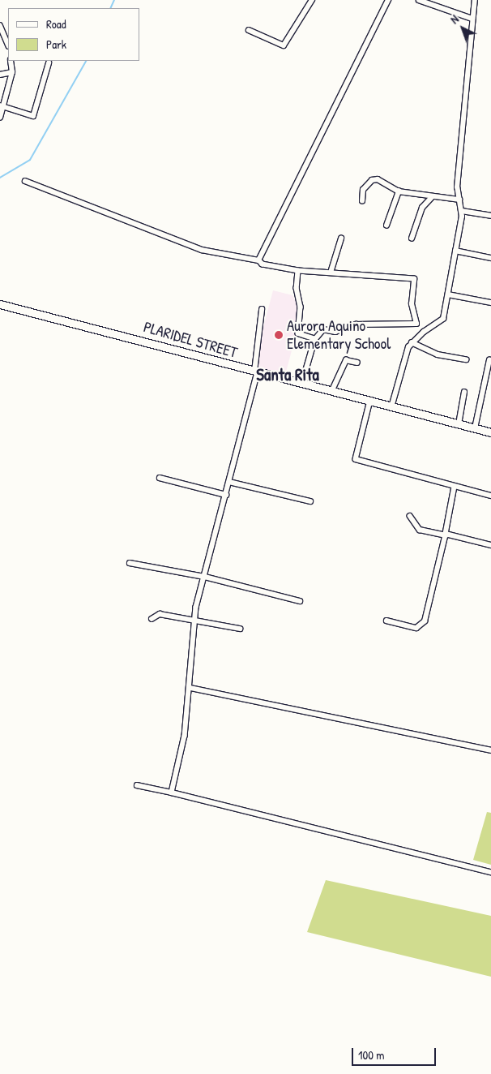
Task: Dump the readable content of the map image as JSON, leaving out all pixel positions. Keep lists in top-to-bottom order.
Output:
{
  "streets": {
    "street": ["PLARIDEL STREET"]
  },
  "districts": ["Santa Rita"],
  "places": ["Aurora Aquino Elementary School"],
  "legend": ["Road", "Park"],
  "scale_bar": "100 m",
  "north": "top left"
}
